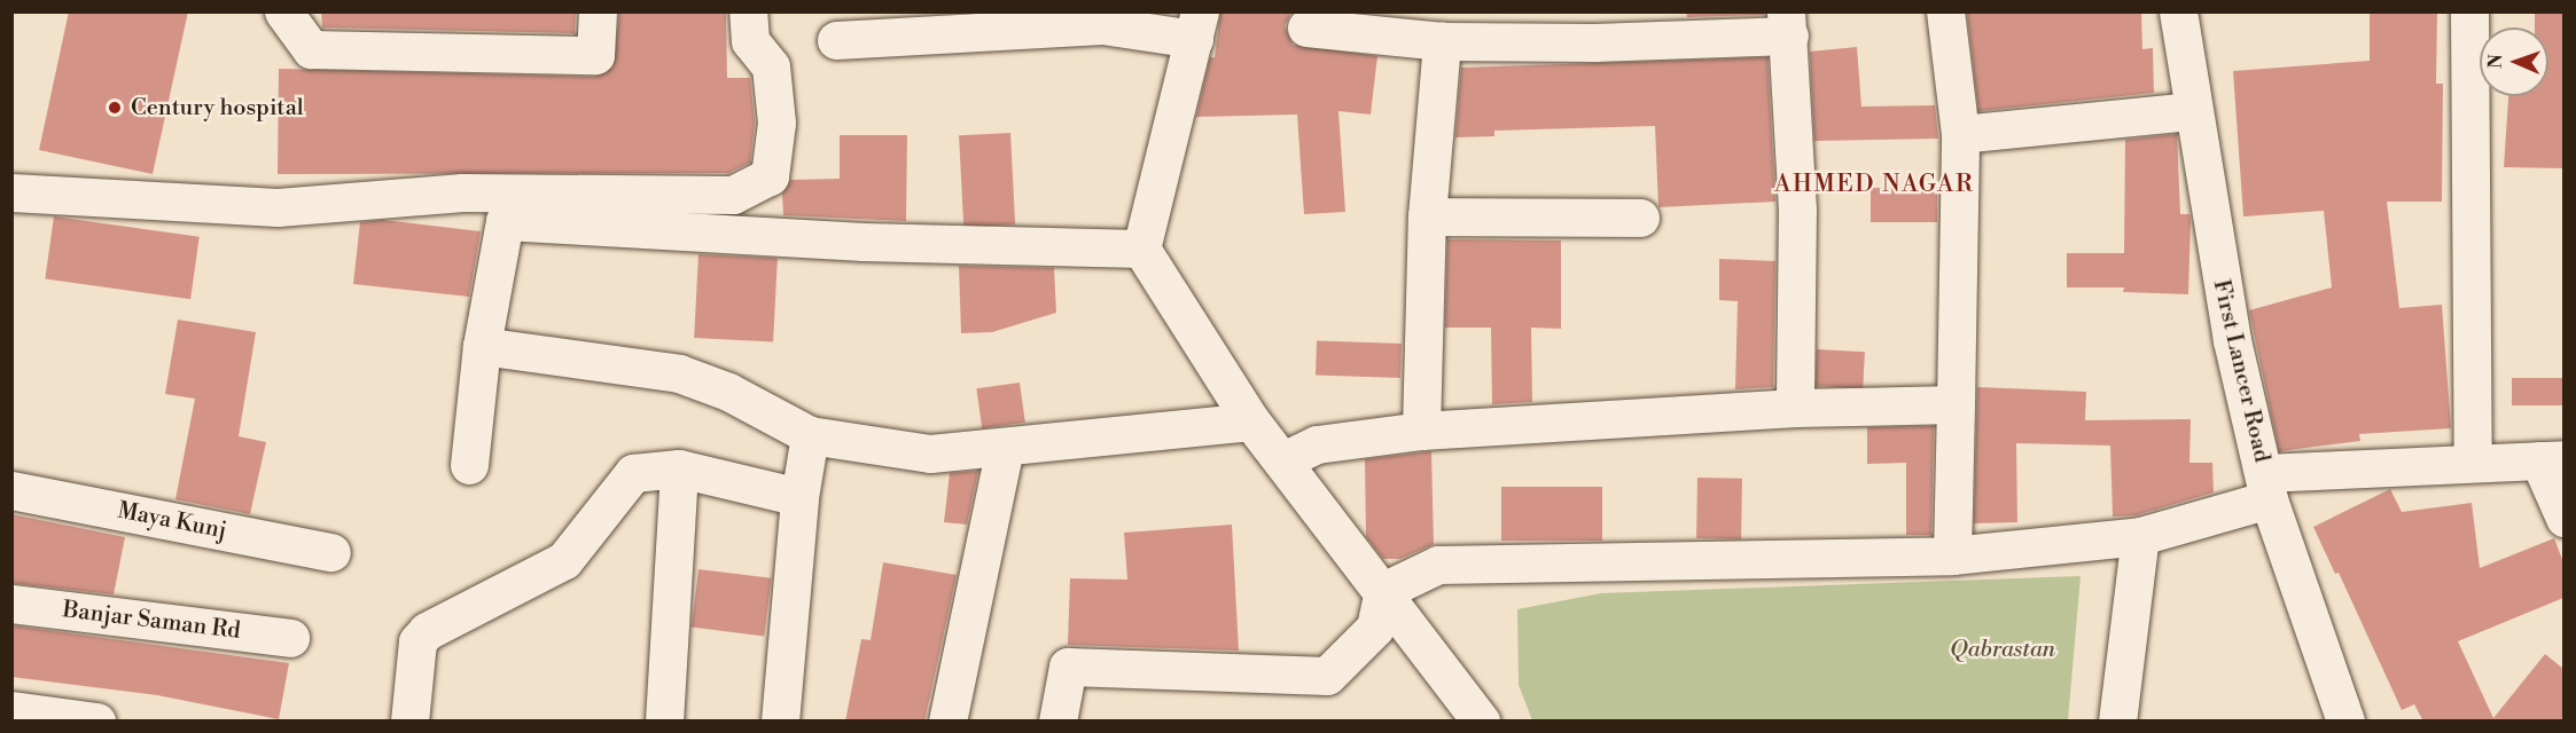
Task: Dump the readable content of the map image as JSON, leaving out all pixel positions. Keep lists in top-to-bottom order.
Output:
{
  "streets": {
    "street": ["First Lancer Road", "Maya Kunj", "Banjar Saman Rd"]
  },
  "districts": ["AHMED NAGAR"],
  "parks": ["Qabrastan"],
  "places": ["Century hospital"],
  "north": "left"
}
